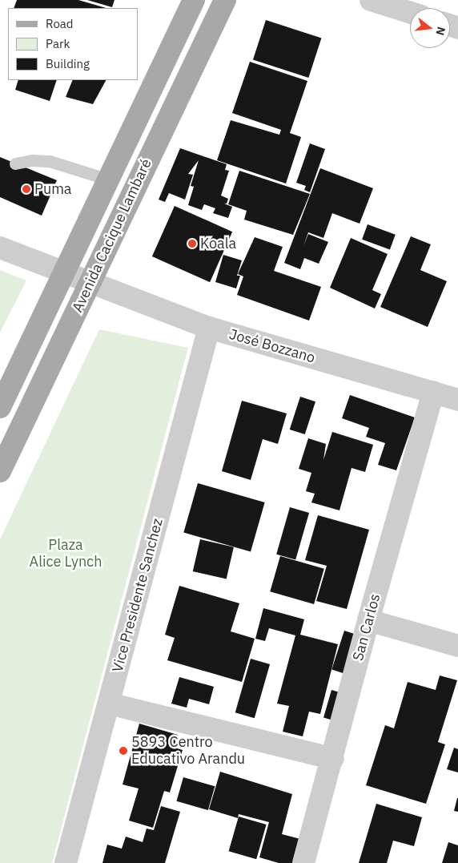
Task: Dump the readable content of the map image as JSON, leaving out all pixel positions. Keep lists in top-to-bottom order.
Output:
{
  "streets": {
    "main road": ["Avenida Cacique Lambaré"],
    "street": ["José Bozzano", "Vice Presidente Sanchez", "San Carlos"]
  },
  "crossings": [
    ["Avenida Cacique Lambaré", "José Bozzano"],
    ["José Bozzano", "Vice Presidente Sanchez"],
    ["José Bozzano", "San Carlos"]
  ],
  "parks": ["Plaza Alice Lynch"],
  "places": ["Puma", "Koala", "5893 Centro Educativo Arandu"],
  "legend": ["Road", "Park", "Building"],
  "north": "right"
}
